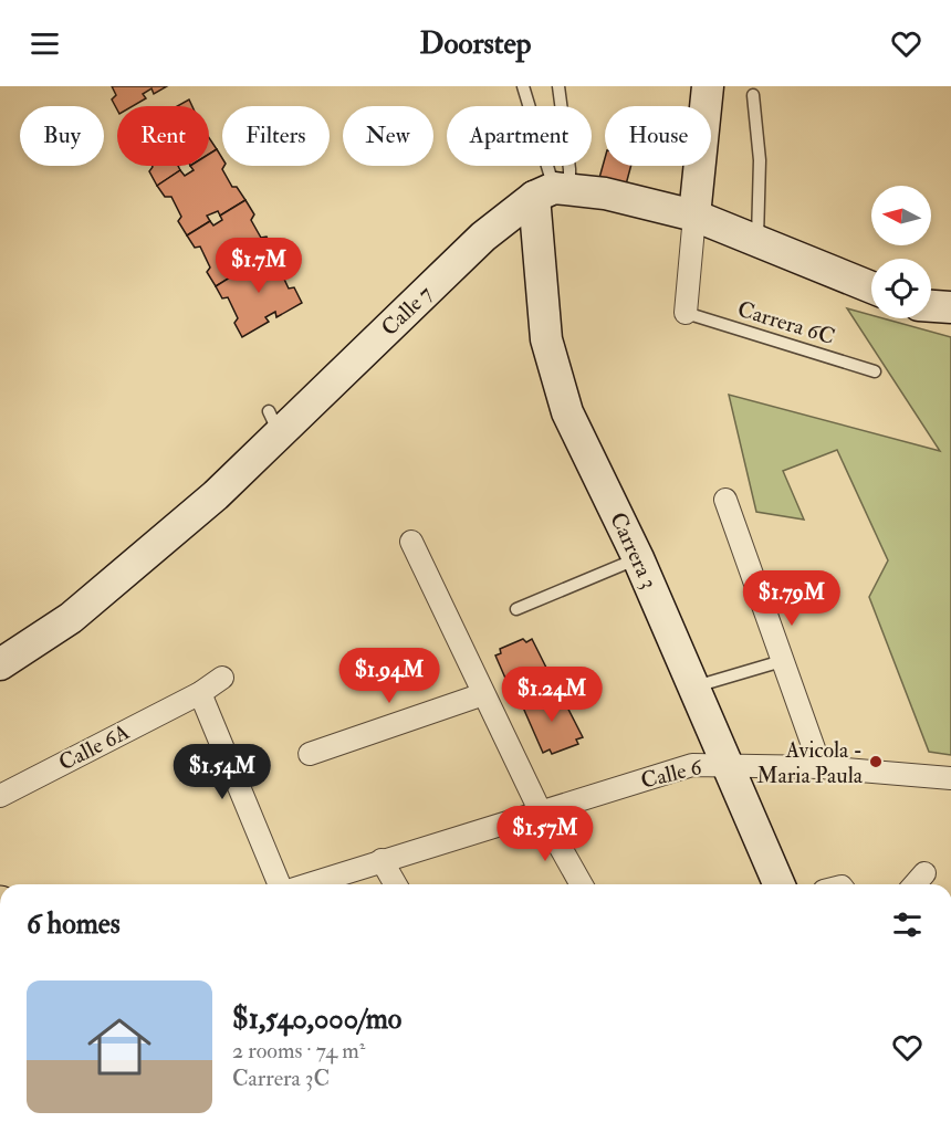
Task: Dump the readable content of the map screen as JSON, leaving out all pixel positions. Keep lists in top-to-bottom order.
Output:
{
  "streets": {
    "main road": ["Calle 7", "Carrera 3"],
    "street": ["Calle 6A", "Calle 6"],
    "lane": ["Carrera 6C"]
  },
  "crossings": [
    ["Calle 7", "Carrera 3"],
    ["Carrera 3", "Calle 6"]
  ],
  "places": ["Avicola - Maria Paula"],
  "north": "left",
  "page": {
    "header": "Doorstep",
    "chip": [
      "Buy",
      "Rent",
      "Filters",
      "New",
      "Apartment",
      "House"
    ],
    "price": [
      "$1.7M",
      "$1.79M",
      "$1.94M",
      "$1.24M",
      "$1.54M",
      "$1.57M"
    ],
    "heading": "6 homes",
    "list": [
      {
        "name": "$1,540,000/mo",
        "note": "2 rooms · 74 m² · Carrera 3C"
      }
    ]
  }
}
